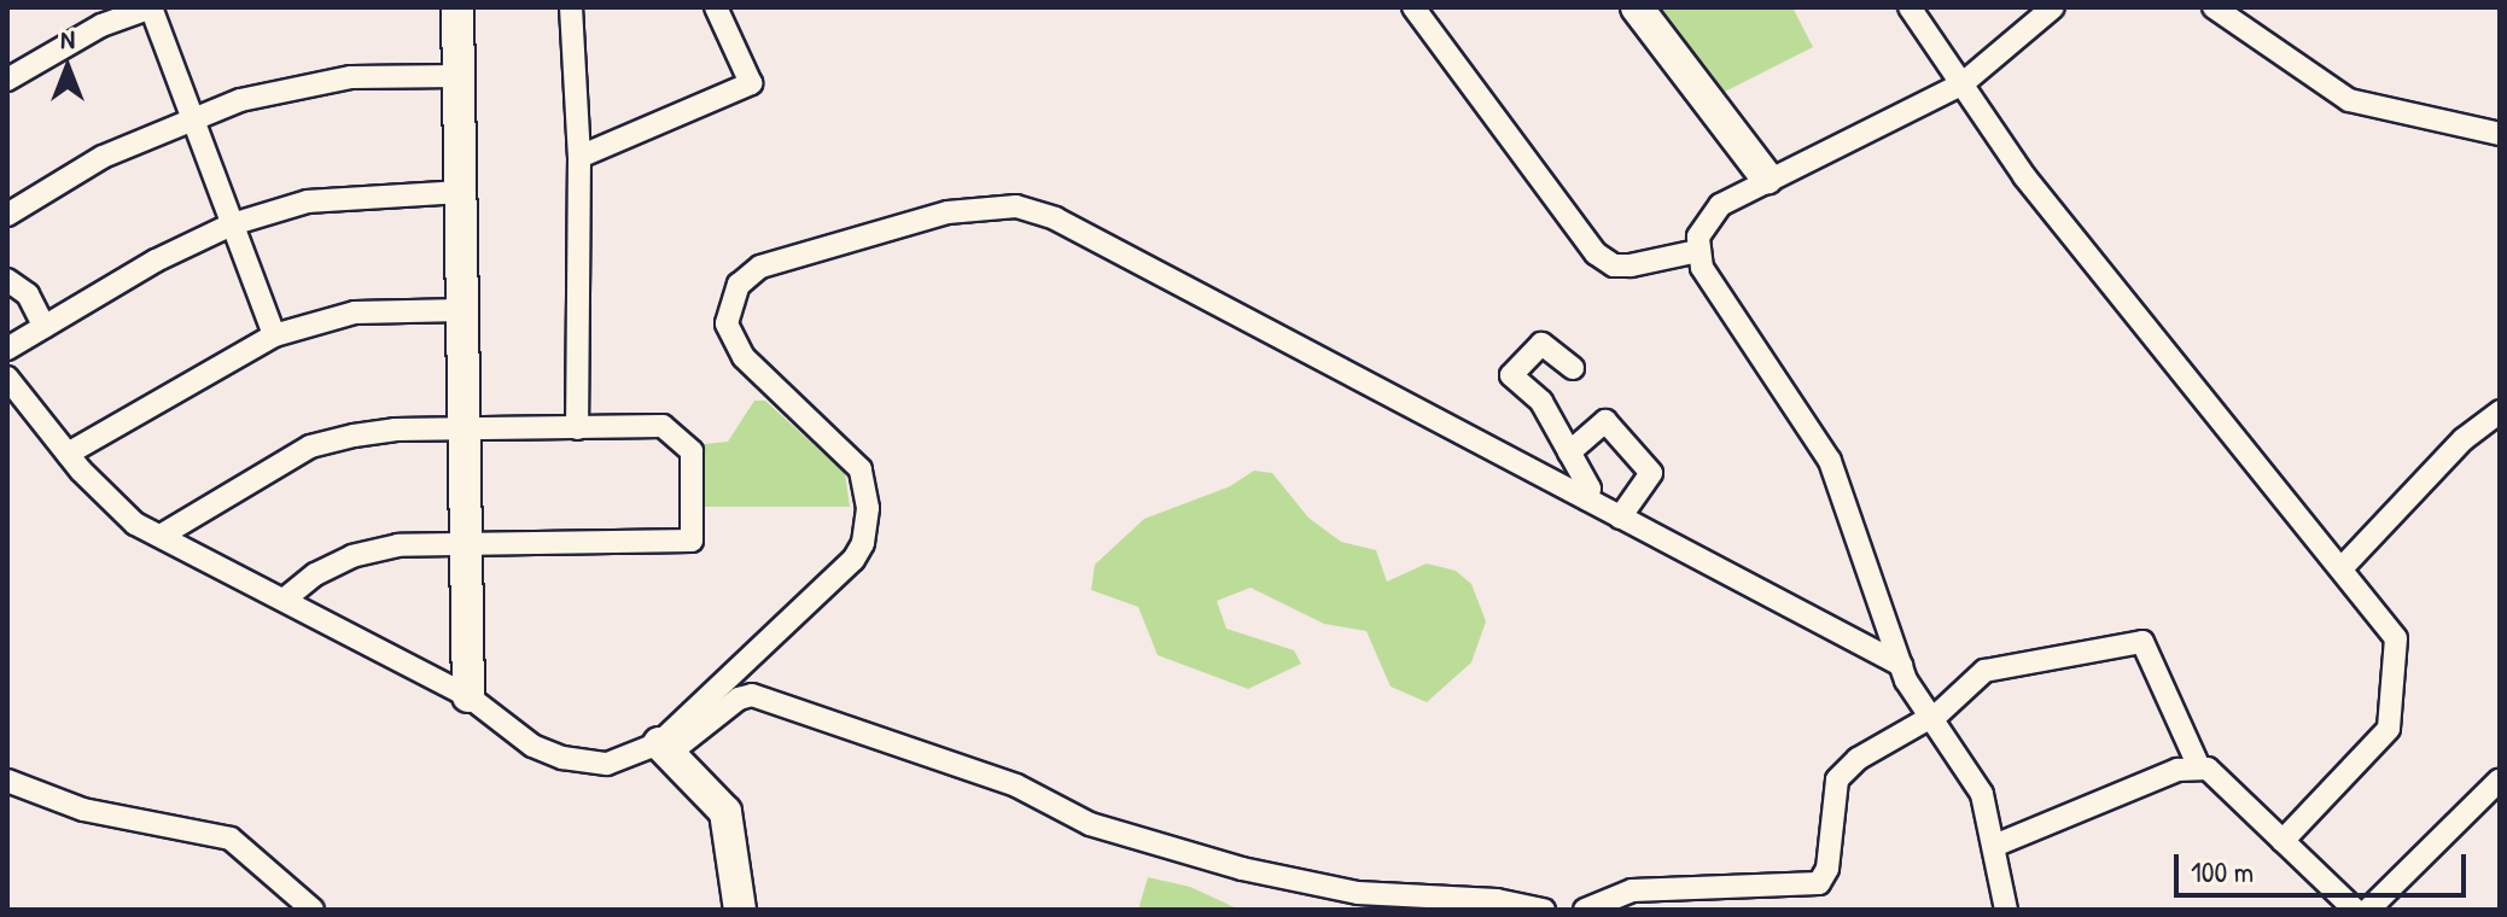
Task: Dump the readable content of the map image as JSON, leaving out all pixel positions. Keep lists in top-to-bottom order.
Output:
{
  "scale_bar": "100 m",
  "north": "top"
}
